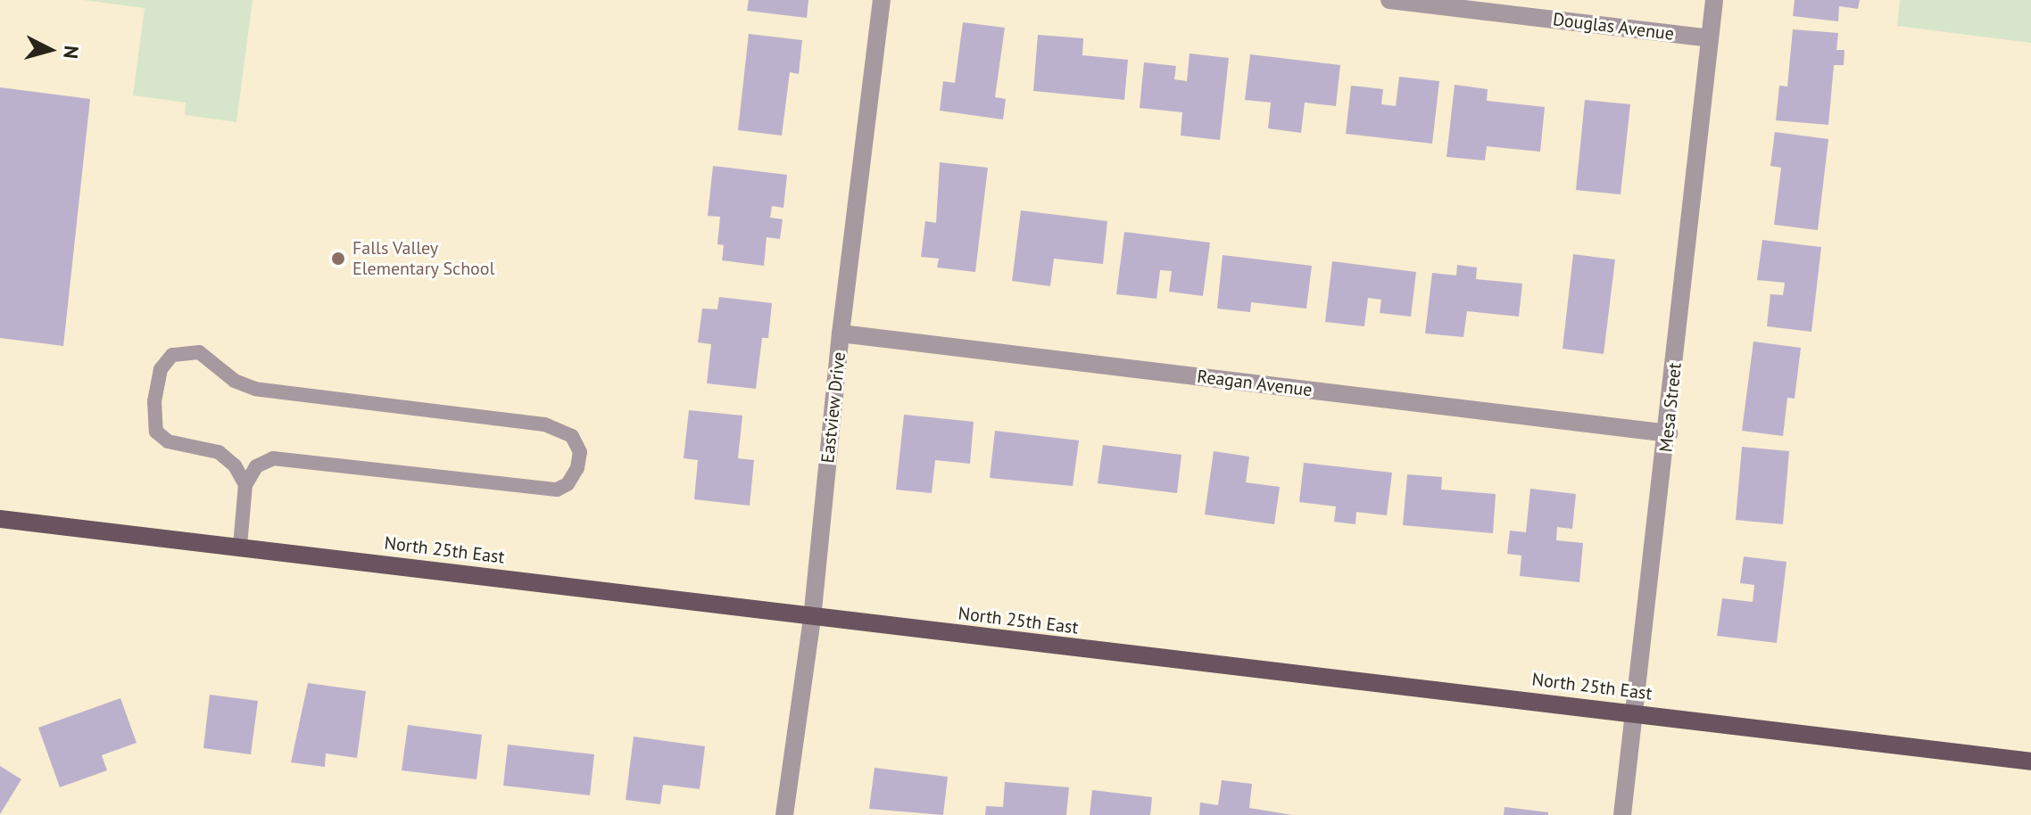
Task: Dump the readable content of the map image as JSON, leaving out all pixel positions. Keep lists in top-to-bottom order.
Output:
{
  "streets": {
    "main road": ["North 25th East"],
    "street": [
      "Douglas Avenue",
      "Reagan Avenue",
      "Eastview Drive",
      "Mesa Street"
    ]
  },
  "crossings": [
    ["Douglas Avenue", "Mesa Street"],
    ["Reagan Avenue", "Eastview Drive"],
    ["Reagan Avenue", "Mesa Street"],
    ["Eastview Drive", "North 25th East"],
    ["Mesa Street", "North 25th East"]
  ],
  "places": ["Falls Valley Elementary School"],
  "north": "right"
}
